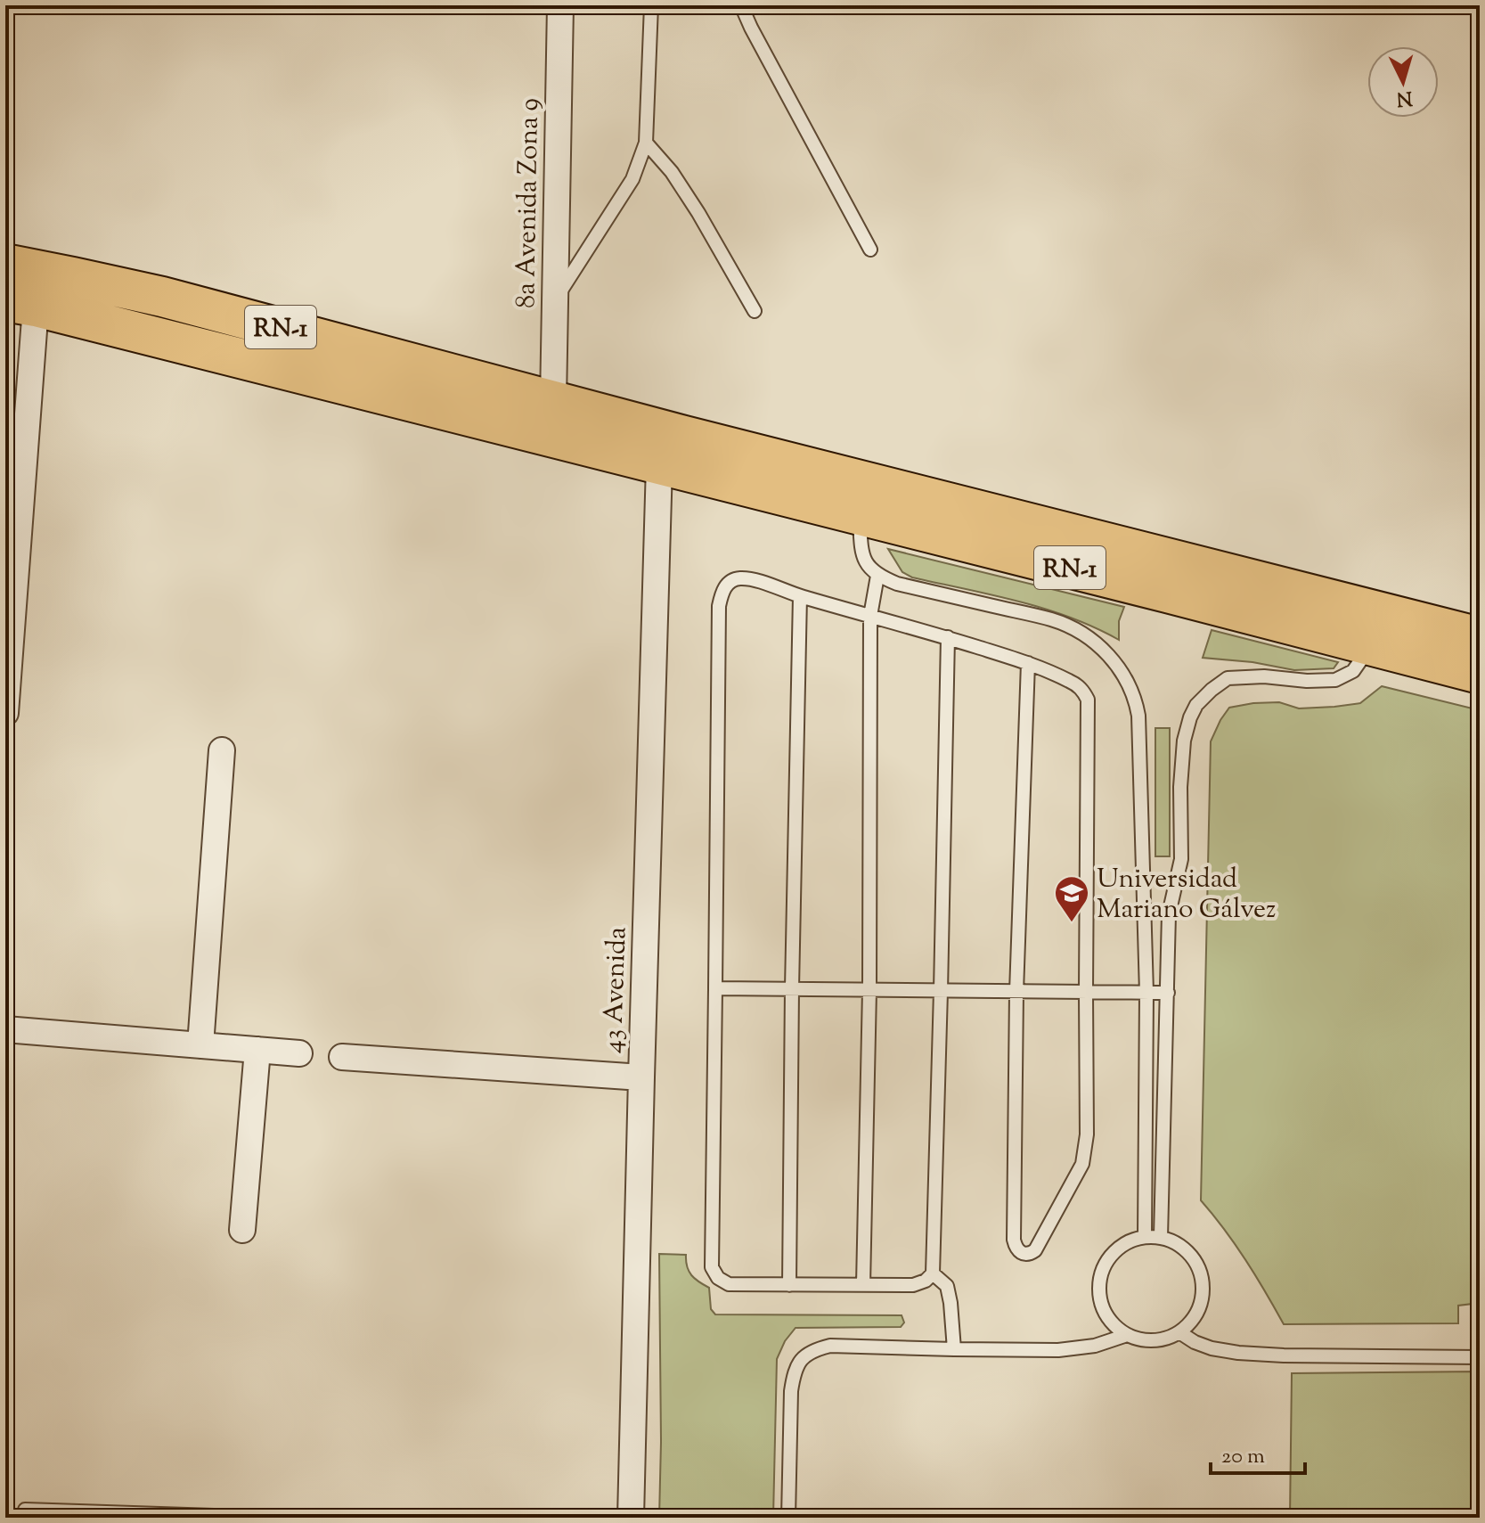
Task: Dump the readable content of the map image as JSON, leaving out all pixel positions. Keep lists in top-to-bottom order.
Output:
{
  "streets": {
    "highway": ["RN-1"],
    "street": ["8a Avenida Zona 9", "43 Avenida"]
  },
  "crossings": [
    ["8a Avenida Zona 9", "RN-1"],
    ["RN-1", "43 Avenida"]
  ],
  "places": {
    "school or university": ["Universidad Mariano Gálvez"]
  },
  "scale_bar": "20 m",
  "north": "bottom"
}
